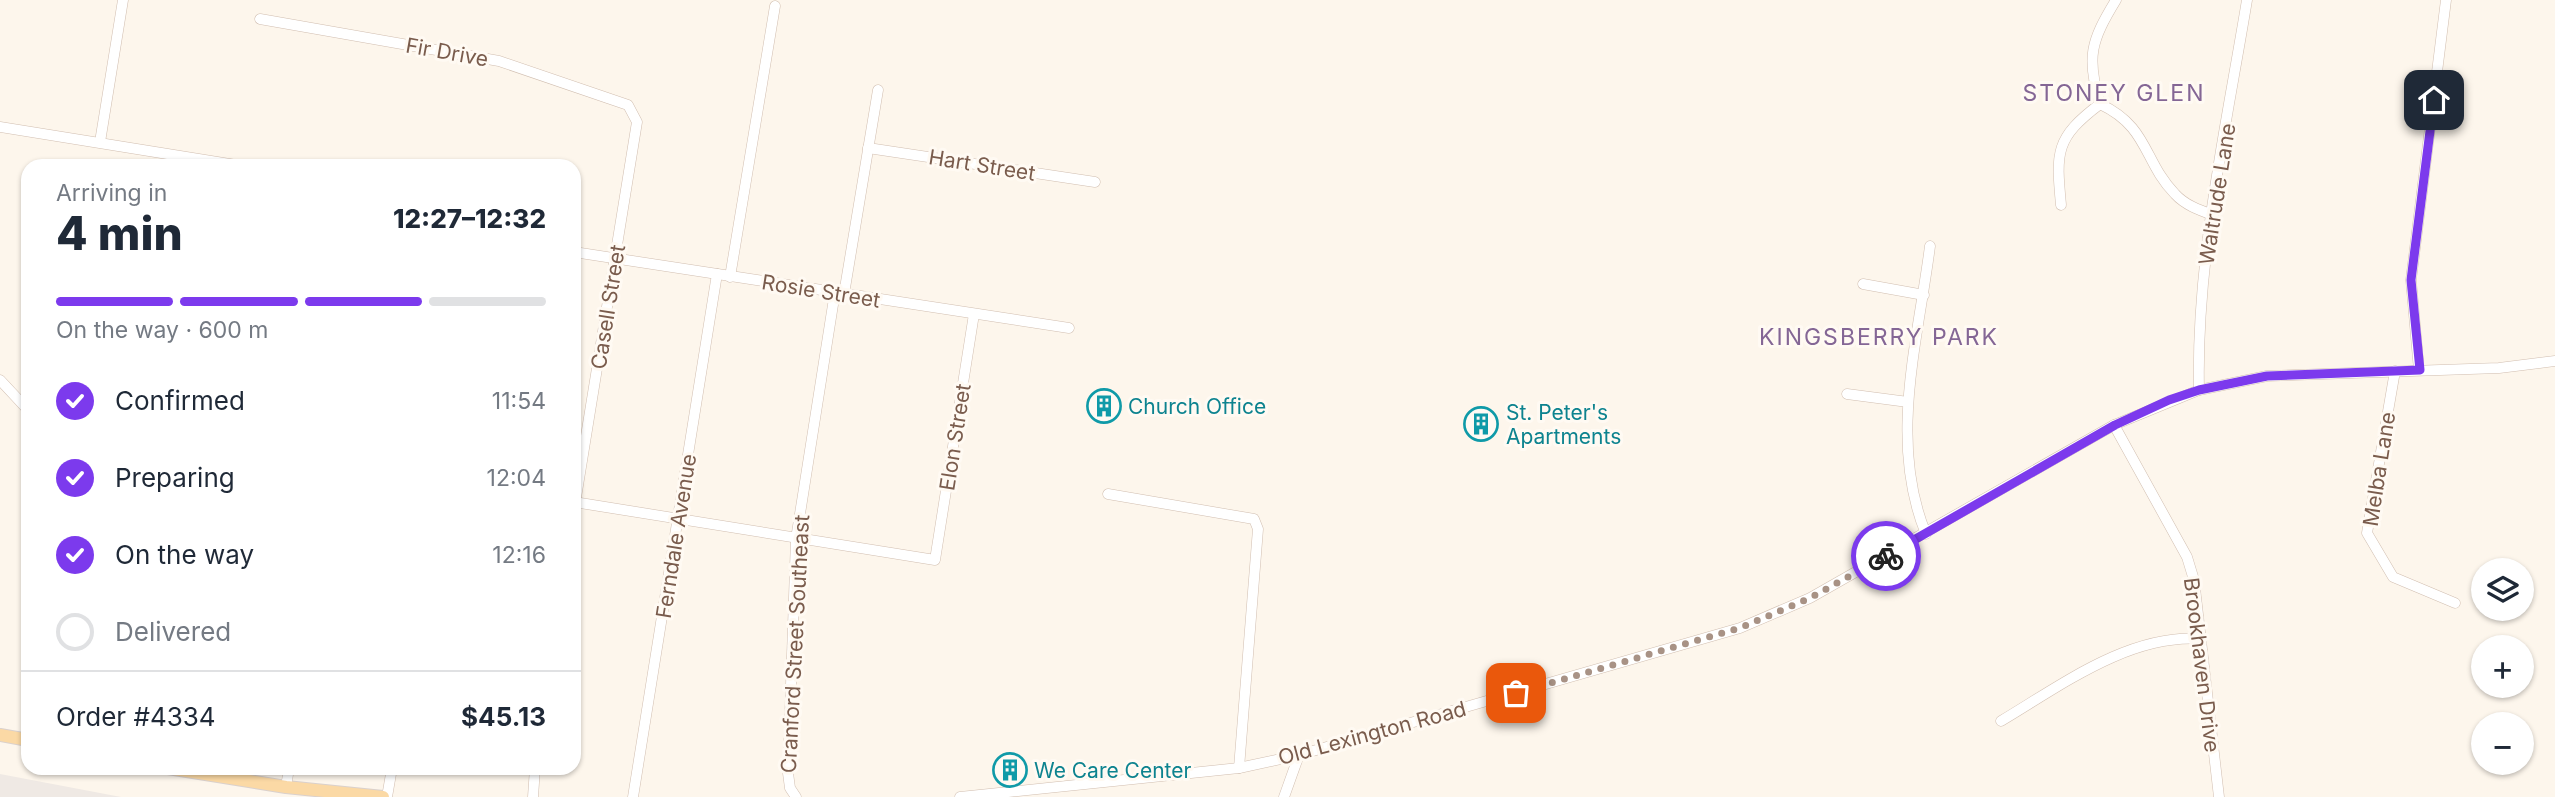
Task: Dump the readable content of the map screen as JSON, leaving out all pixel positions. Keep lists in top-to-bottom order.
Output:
{
  "streets": {
    "street": [
      "Fir Drive",
      "Hart Street",
      "Waltrude Lane",
      "Rosie Street",
      "Casell Street",
      "Elon Street",
      "Melba Lane",
      "Ferndale Avenue",
      "Cranford Street Southeast",
      "Brookhaven Drive",
      "Old Lexington Road"
    ]
  },
  "crossings": [
    ["Fir Drive", "Casell Street"],
    ["Hart Street", "Cranford Street Southeast"],
    ["Waltrude Lane", "Old Lexington Road"],
    ["Rosie Street", "Casell Street"],
    ["Rosie Street", "Elon Street"],
    ["Rosie Street", "Ferndale Avenue"],
    ["Rosie Street", "Cranford Street Southeast"],
    ["Elon Street", "Cranford Street Southeast"],
    ["Melba Lane", "Old Lexington Road"],
    ["Brookhaven Drive", "Old Lexington Road"]
  ],
  "districts": ["STONEY GLEN", "KINGSBERRY PARK"],
  "places": {
    "building": ["Church Office", "St. Peter's Apartments", "We Care Center"]
  },
  "page": {
    "heading": ["4 min", "Arriving in", "12:27–12:32"],
    "panel": ["Order #4334", "$45.13"],
    "bar": "On the way · 600 m",
    "list": [
      ["Confirmed", "11:54"],
      ["Preparing", "12:04"],
      ["On the way", "12:16"],
      "Delivered"
    ],
    "map_buttons": ["+", "−"]
  }
}
